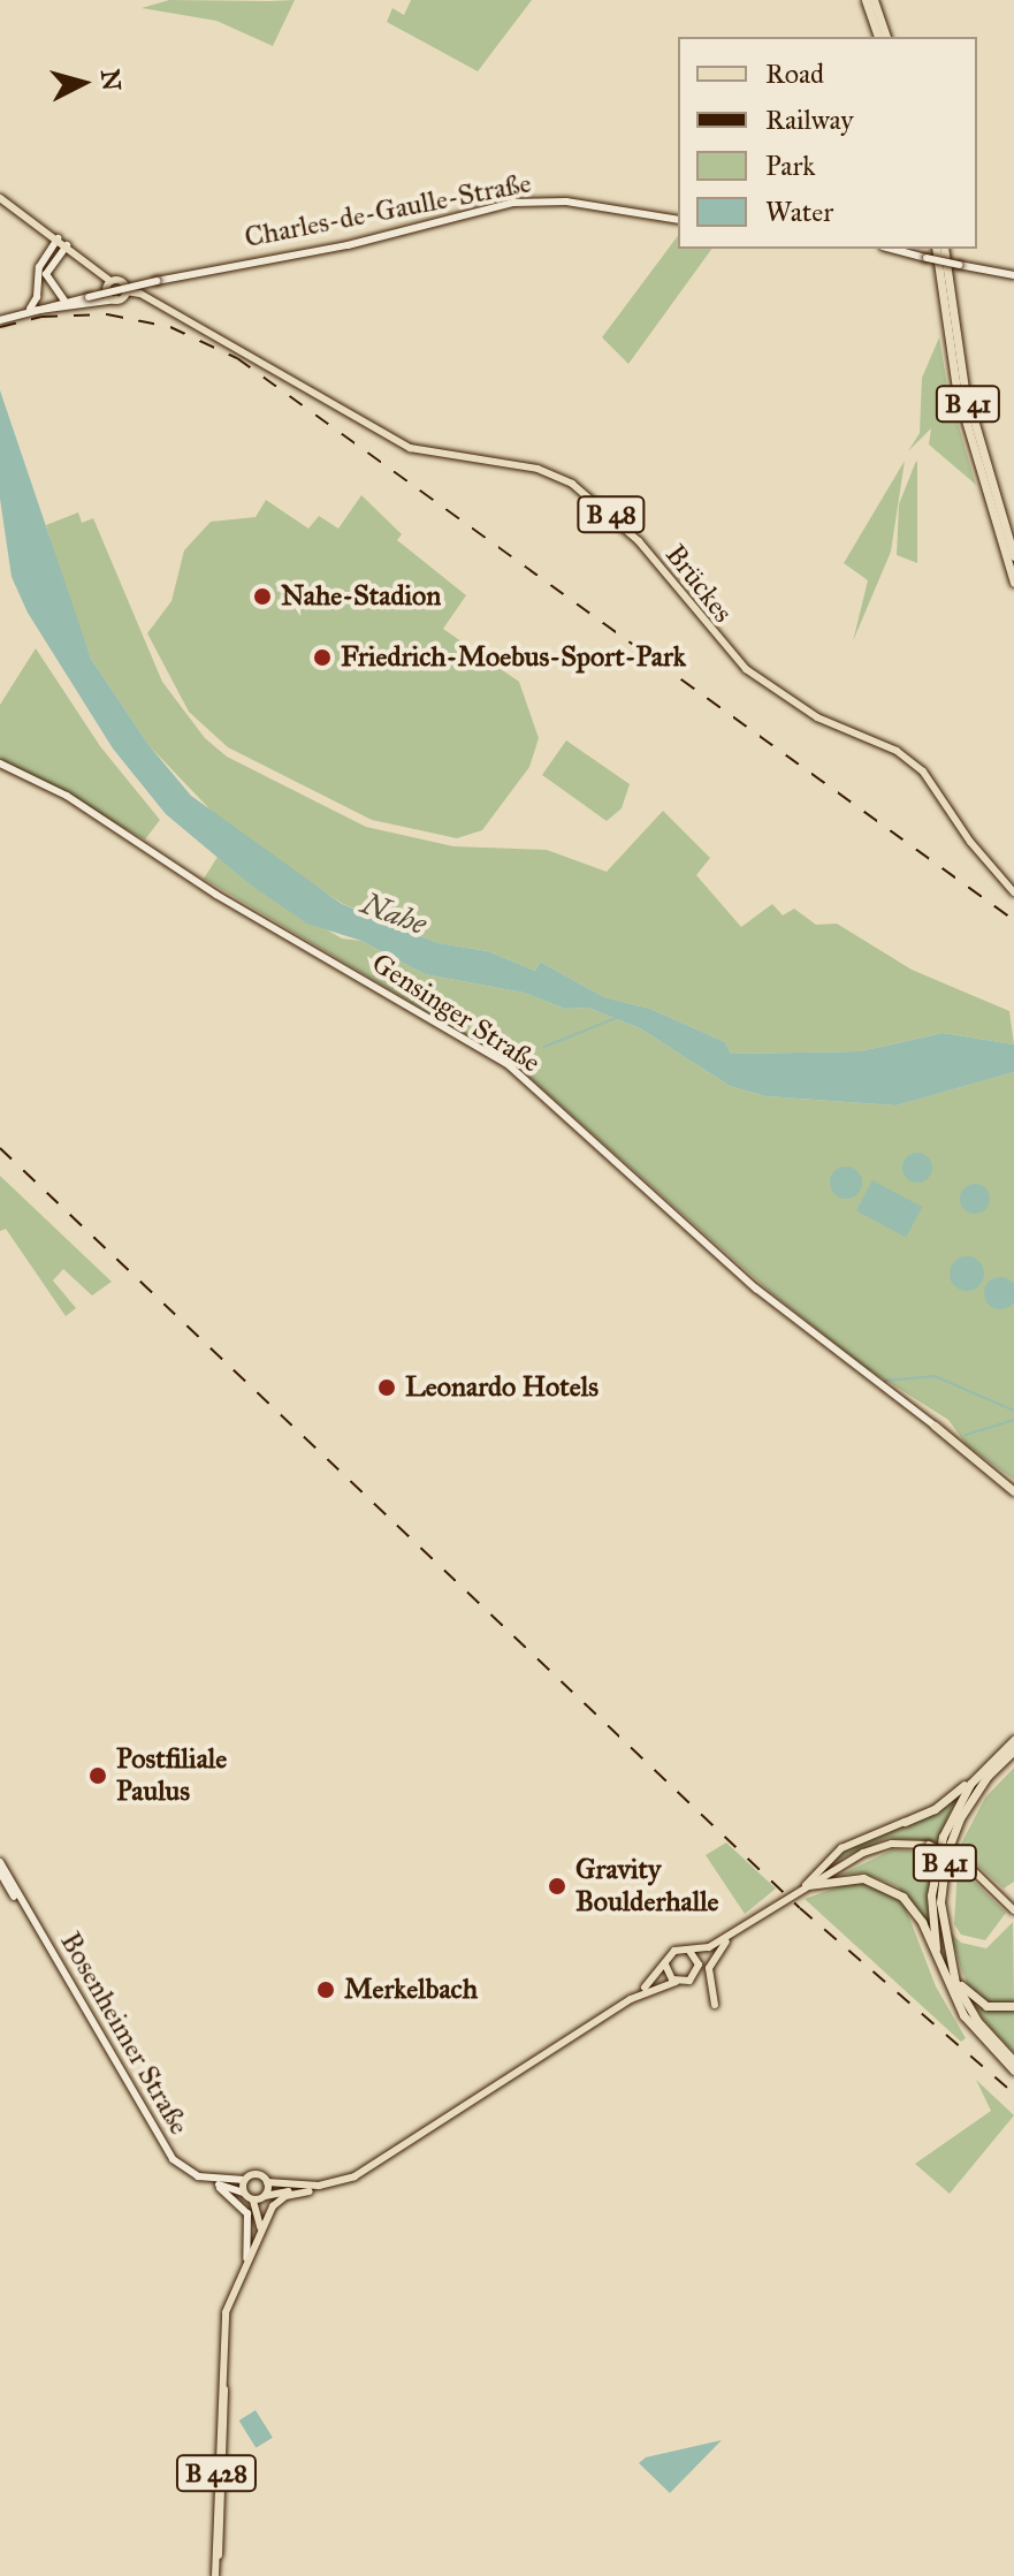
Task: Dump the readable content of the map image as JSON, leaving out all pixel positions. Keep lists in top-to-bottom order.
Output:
{
  "streets": {
    "highway": ["B 41"],
    "main road": ["B 48", "Brückes", "B 428"],
    "street": ["Charles-de-Gaulle-Straße", "Gensinger Straße", "Bosenheimer Straße"]
  },
  "crossings": [
    ["Bosenheimer Straße", "B 428"]
  ],
  "water": ["Nahe"],
  "places": [
    "Nahe-Stadion",
    "Friedrich-Moebus-Sport-Park",
    "Leonardo Hotels",
    "Postfiliale Paulus",
    "Gravity Boulderhalle",
    "Merkelbach"
  ],
  "legend": [
    "Road",
    "Railway",
    "Park",
    "Water"
  ],
  "north": "right"
}
